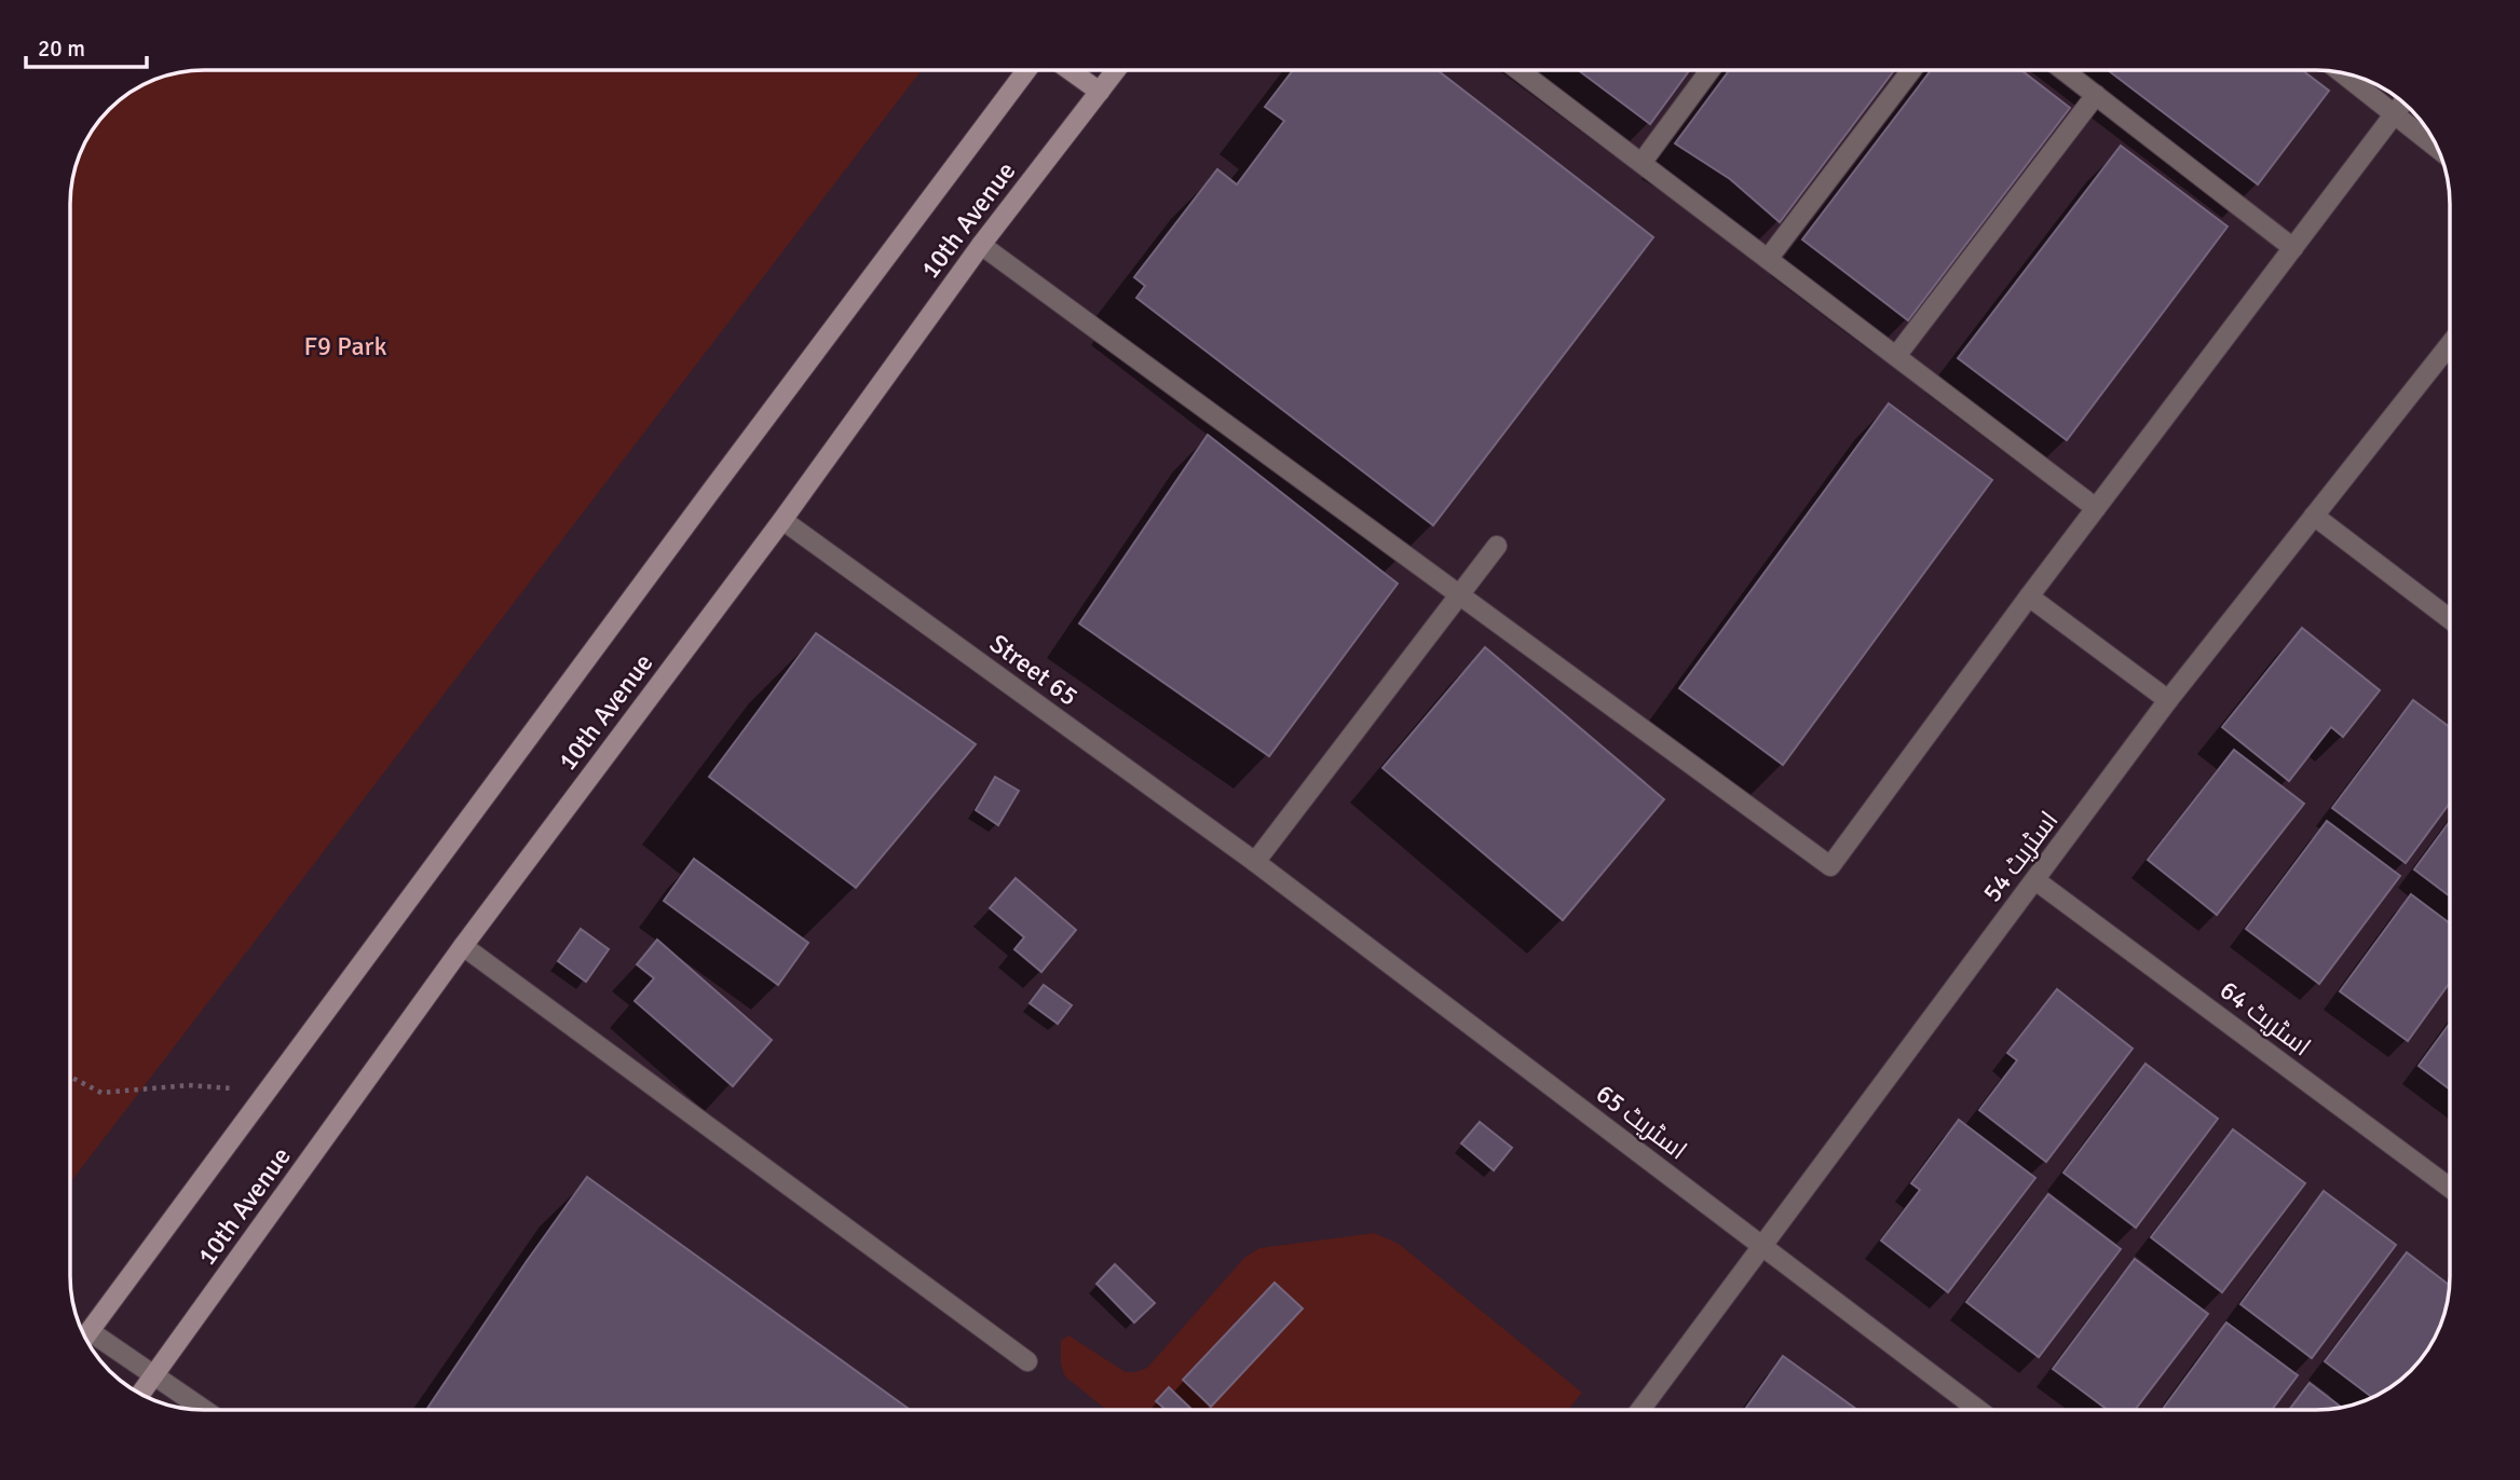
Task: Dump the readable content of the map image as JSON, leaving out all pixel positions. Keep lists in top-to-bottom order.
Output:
{
  "streets": {
    "main road": ["10th Avenue"],
    "street": [
      "Street 65",
      "اسٹریٹ 54",
      "اسٹریٹ 64",
      "اسٹریٹ 65"
    ]
  },
  "crossings": [
    ["10th Avenue", "Street 65"],
    ["Street 65", "اسٹریٹ 65"],
    ["اسٹریٹ 54", "اسٹریٹ 64"],
    ["اسٹریٹ 54", "اسٹریٹ 65"]
  ],
  "parks": ["F9 Park"],
  "scale_bar": "20 m"
}
